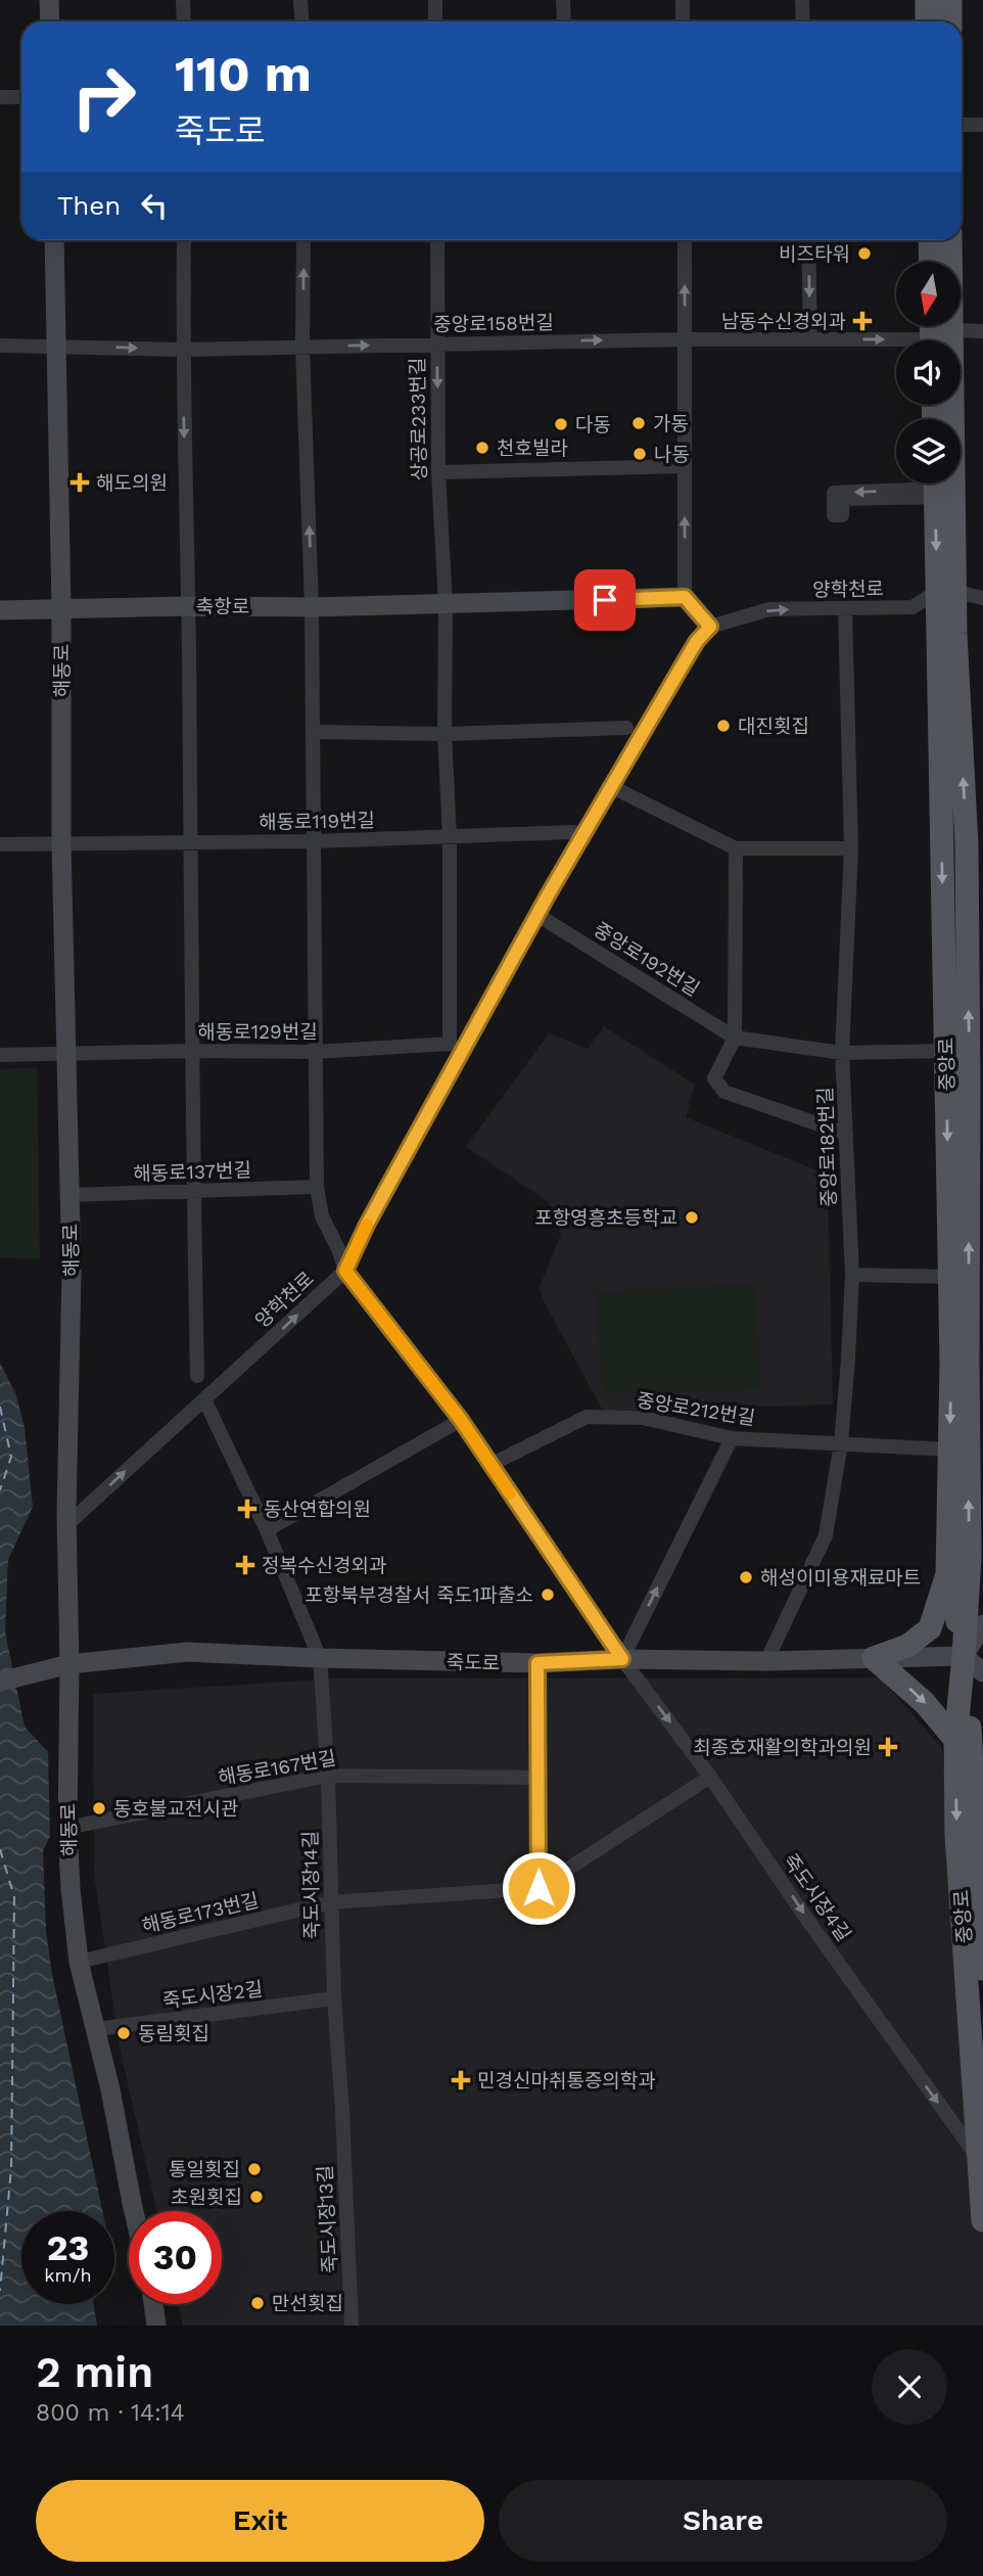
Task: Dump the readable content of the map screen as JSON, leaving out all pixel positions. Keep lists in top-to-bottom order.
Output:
{
  "streets": {
    "main road": [
      "축항로",
      "해동로",
      "중앙로",
      "죽도로"
    ],
    "street": [
      "중앙로158번길",
      "상공로233번길",
      "양학천로",
      "해동로119번길",
      "중앙로192번길",
      "해동로129번길",
      "중앙로182번길",
      "해동로137번길",
      "중앙로212번길",
      "해동로167번길",
      "죽도시장14길",
      "죽도시장4길",
      "해동로173번길",
      "죽도시장2길",
      "죽도시장13길"
    ]
  },
  "crossings": [
    ["중앙로158번길", "상공로233번길"],
    ["중앙로158번길", "해동로"],
    ["중앙로158번길", "중앙로"],
    ["상공로233번길", "축항로"],
    ["양학천로", "해동로"],
    ["양학천로", "중앙로192번길"],
    ["양학천로", "중앙로"],
    ["양학천로", "중앙로182번길"],
    ["양학천로", "죽도시장14길"],
    ["양학천로", "죽도시장4길"],
    ["축항로", "해동로"],
    ["해동로", "해동로119번길"],
    ["해동로", "해동로129번길"],
    ["해동로", "해동로137번길"],
    ["해동로", "죽도로"],
    ["해동로", "해동로167번길"],
    ["해동로", "해동로173번길"],
    ["해동로", "죽도시장2길"],
    ["해동로119번길", "해동로129번길"],
    ["중앙로192번길", "중앙로"],
    ["중앙로192번길", "중앙로182번길"],
    ["중앙로", "중앙로212번길"],
    ["중앙로", "죽도로"],
    ["중앙로", "죽도시장4길"],
    ["중앙로182번길", "중앙로212번길"],
    ["중앙로182번길", "죽도로"],
    ["중앙로212번길", "죽도시장4길"],
    ["죽도로", "죽도시장14길"],
    ["죽도로", "죽도시장4길"],
    ["해동로167번길", "죽도시장14길"],
    ["죽도시장14길", "해동로173번길"],
    ["죽도시장14길", "죽도시장2길"],
    ["죽도시장14길", "죽도시장13길"]
  ],
  "one_way": ["상공로233번길", "양학천로", "죽도시장4길"],
  "places": {
    "other": [
      "비즈타워",
      "가동",
      "다동",
      "천호빌라",
      "나동",
      "대진횟집",
      "포항영흥초등학교",
      "해성이미용재료마트",
      "포항북부경찰서 죽도1파출소",
      "동호불교전시관",
      "동림횟집",
      "통일횟집",
      "초원횟집",
      "만선횟집"
    ],
    "health": [
      "남동수신경외과",
      "해도의원",
      "동산연합의원",
      "정복수신경외과",
      "최종호재활의학과의원",
      "민경신마취통증의학과"
    ]
  },
  "north": "bottom",
  "page": {
    "turn": ["110 m", "죽도로"],
    "then": "Then",
    "speed": "23 km/h",
    "limit": "30",
    "heading": ["2 min", "800 m · 14:14"],
    "buttons": ["Exit", "Share"]
  }
}
